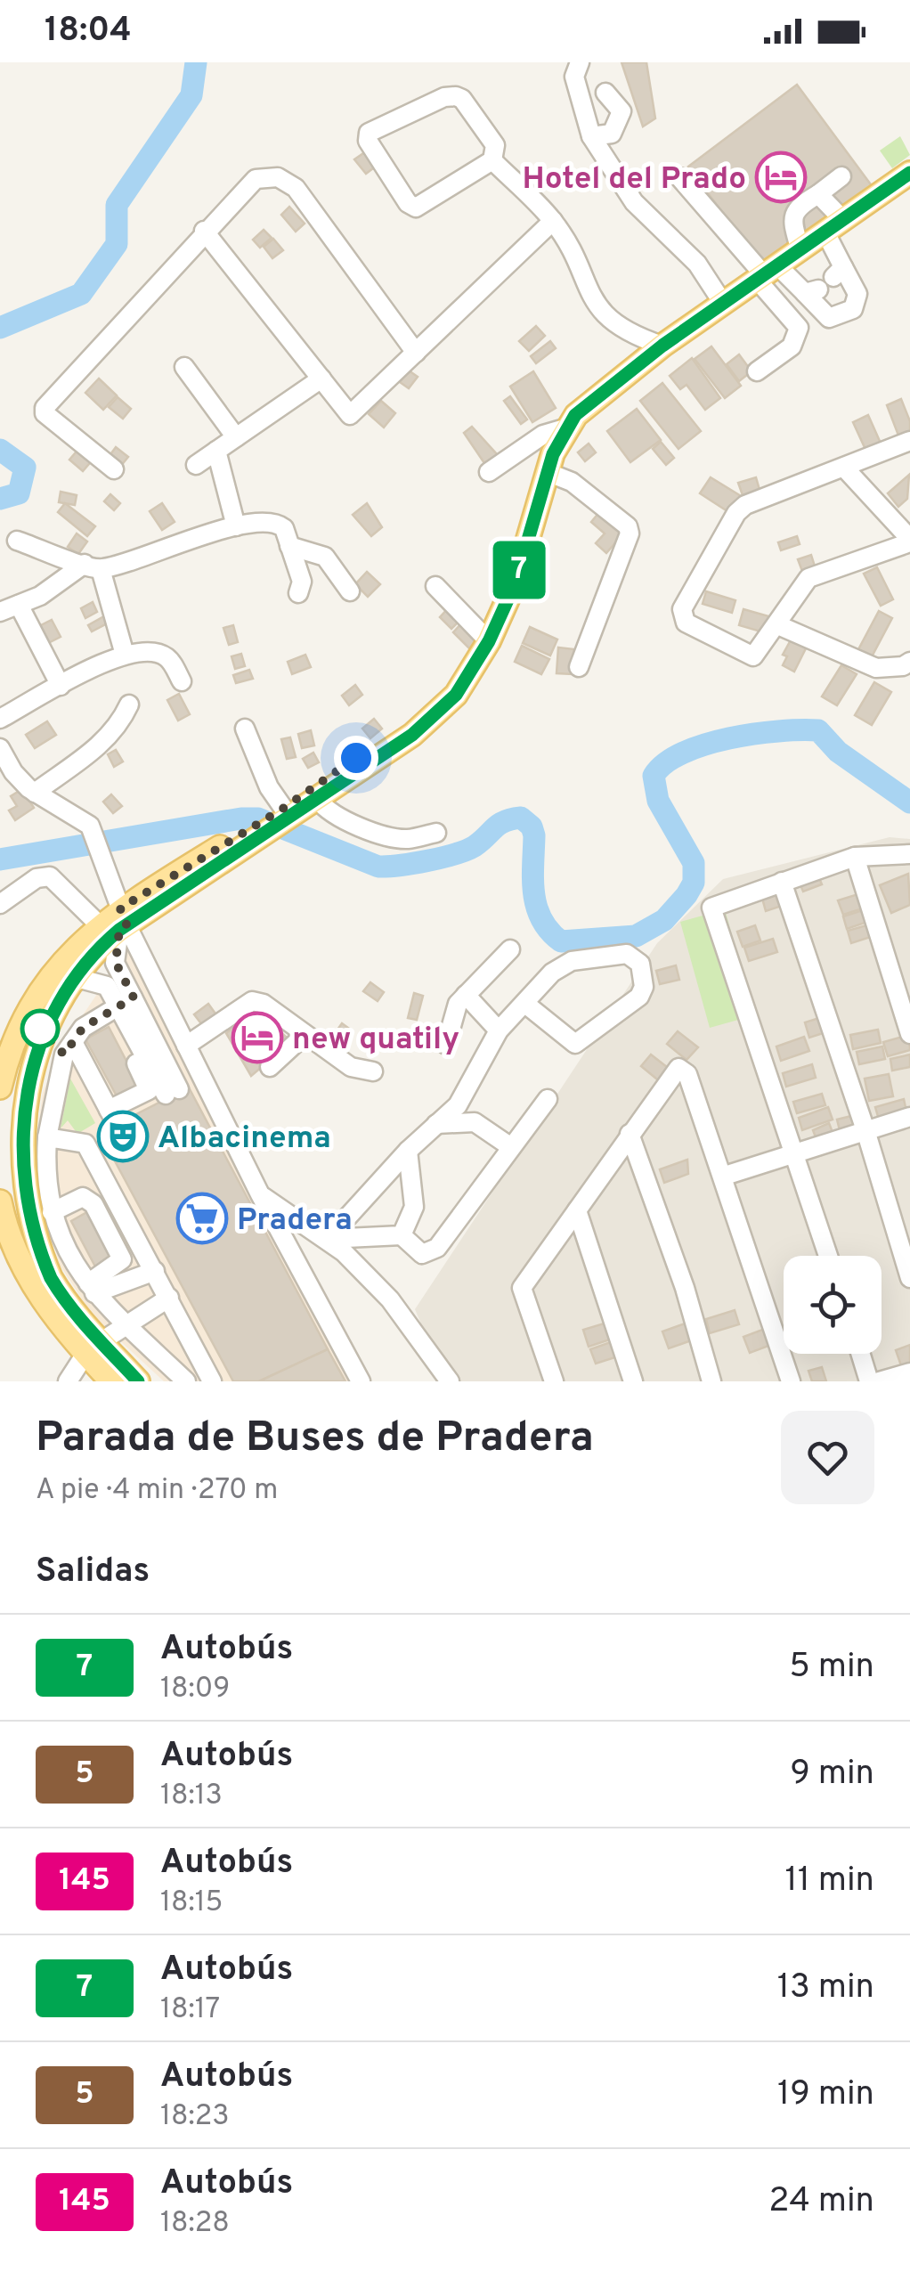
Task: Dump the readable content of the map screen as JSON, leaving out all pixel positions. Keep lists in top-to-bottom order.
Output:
{
  "places": {
    "hotel": ["Hotel del Prado", "new quatily"],
    "theatre": ["Albacinema"],
    "supermarket": ["Pradera"]
  },
  "lines": ["bus line 7"],
  "page": {
    "status": "18:04",
    "on_map": "7",
    "heading": [
      ["Parada de Buses de Pradera", "A pie · 4 min · 270 m"],
      "Salidas"
    ],
    "list": [
      {
        "mark": "7",
        "name": "Autobús",
        "note": "18:09",
        "value": "5 min"
      },
      {
        "mark": "5",
        "name": "Autobús",
        "note": "18:13",
        "value": "9 min"
      },
      {
        "mark": "145",
        "name": "Autobús",
        "note": "18:15",
        "value": "11 min"
      },
      {
        "mark": "7",
        "name": "Autobús",
        "note": "18:17",
        "value": "13 min"
      },
      {
        "mark": "5",
        "name": "Autobús",
        "note": "18:23",
        "value": "19 min"
      },
      {
        "mark": "145",
        "name": "Autobús",
        "note": "18:28",
        "value": "24 min"
      }
    ]
  }
}
